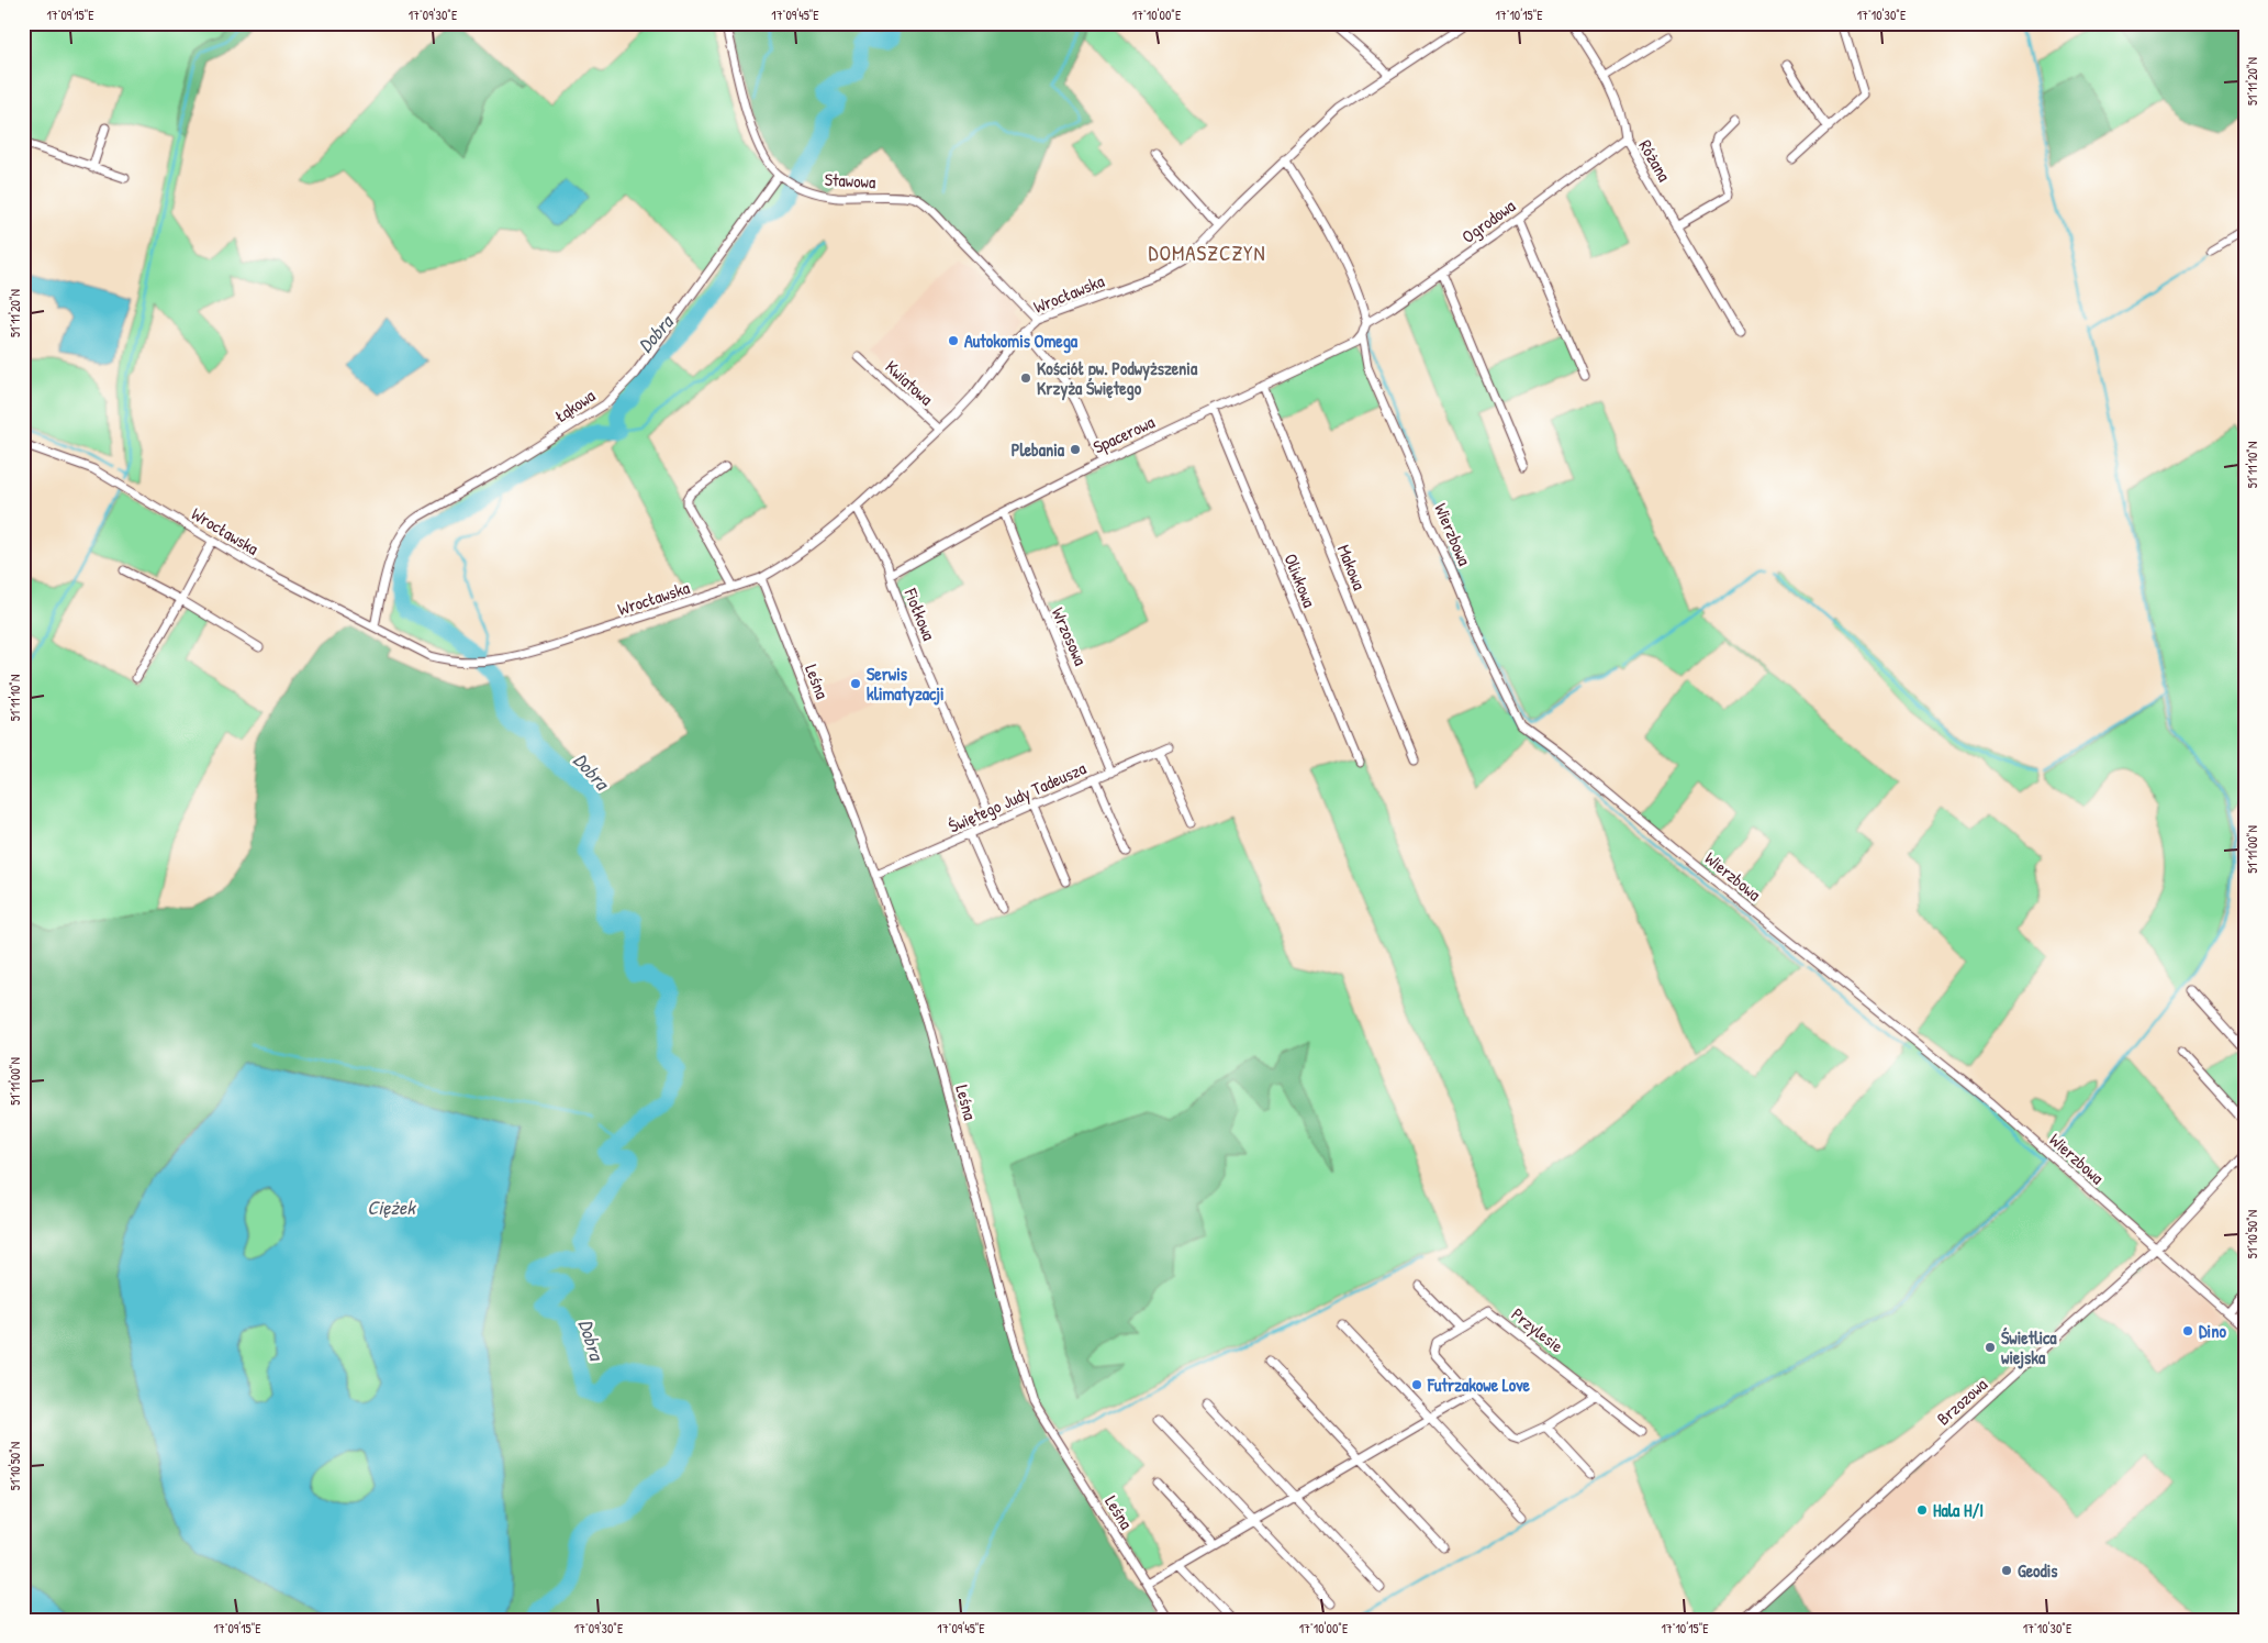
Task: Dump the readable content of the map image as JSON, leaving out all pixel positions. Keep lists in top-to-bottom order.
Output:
{
  "streets": {
    "street": [
      "Różana",
      "Stawowa",
      "Ogrodowa",
      "Wrocławska",
      "Kwiatowa",
      "Łąkowa",
      "Spacerowa",
      "Wierzbowa",
      "Makowa",
      "Oliwkowa",
      "Fiołkowa",
      "Wrzosowa",
      "Leśna",
      "Świętego Judy Tadeusza",
      "Przylesie",
      "Brzozowa"
    ]
  },
  "crossings": [
    ["Różana", "Ogrodowa"],
    ["Stawowa", "Wrocławska"],
    ["Stawowa", "Łąkowa"],
    ["Wrocławska", "Kwiatowa"],
    ["Wrocławska", "Łąkowa"],
    ["Wrocławska", "Fiołkowa"],
    ["Wrocławska", "Leśna"],
    ["Spacerowa", "Wierzbowa"],
    ["Spacerowa", "Makowa"],
    ["Spacerowa", "Oliwkowa"],
    ["Spacerowa", "Fiołkowa"],
    ["Spacerowa", "Wrzosowa"],
    ["Wierzbowa", "Brzozowa"],
    ["Fiołkowa", "Świętego Judy Tadeusza"],
    ["Wrzosowa", "Świętego Judy Tadeusza"],
    ["Leśna", "Świętego Judy Tadeusza"]
  ],
  "districts": ["DOMASZCZYN"],
  "water": ["Dobra", "Ciężek"],
  "places": [
    "Autokomis Omega",
    "Kościół pw. Podwyższenia Krzyża Świętego",
    "Plebania",
    "Serwis klimatyzacji",
    "Dino",
    "Świetlica wiejska",
    "Futrzakowe Love",
    "Hala H/I",
    "Geodis"
  ],
  "coordinates": [
    "17°09'15\"E",
    "17°09'30\"E",
    "17°09'45\"E",
    "17°10'00\"E",
    "17°10'15\"E",
    "17°10'30\"E",
    "51°11'20\"N",
    "51°11'10\"N",
    "51°11'00\"N",
    "51°10'50\"N"
  ]
}
